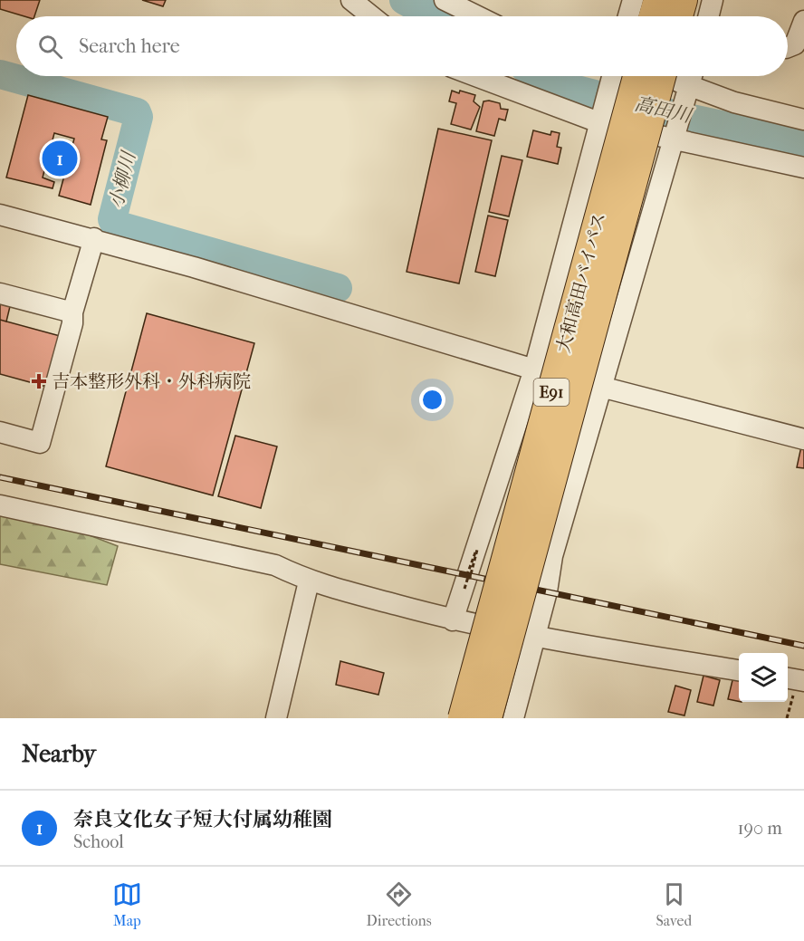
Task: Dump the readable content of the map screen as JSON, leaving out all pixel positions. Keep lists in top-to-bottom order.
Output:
{
  "streets": {
    "highway": ["大和高田バイパス", "E91"]
  },
  "water": ["高田川", "小柳川"],
  "places": {
    "health": ["吉本整形外科・外科病院"]
  },
  "page": {
    "search": "Search here",
    "pins": "1",
    "heading": "Nearby",
    "list": [
      {
        "mark": "1",
        "name": "奈良文化女子短大付属幼稚園",
        "note": "School",
        "value": "190 m"
      }
    ],
    "nav": ["Map", "Directions", "Saved"]
  }
}
